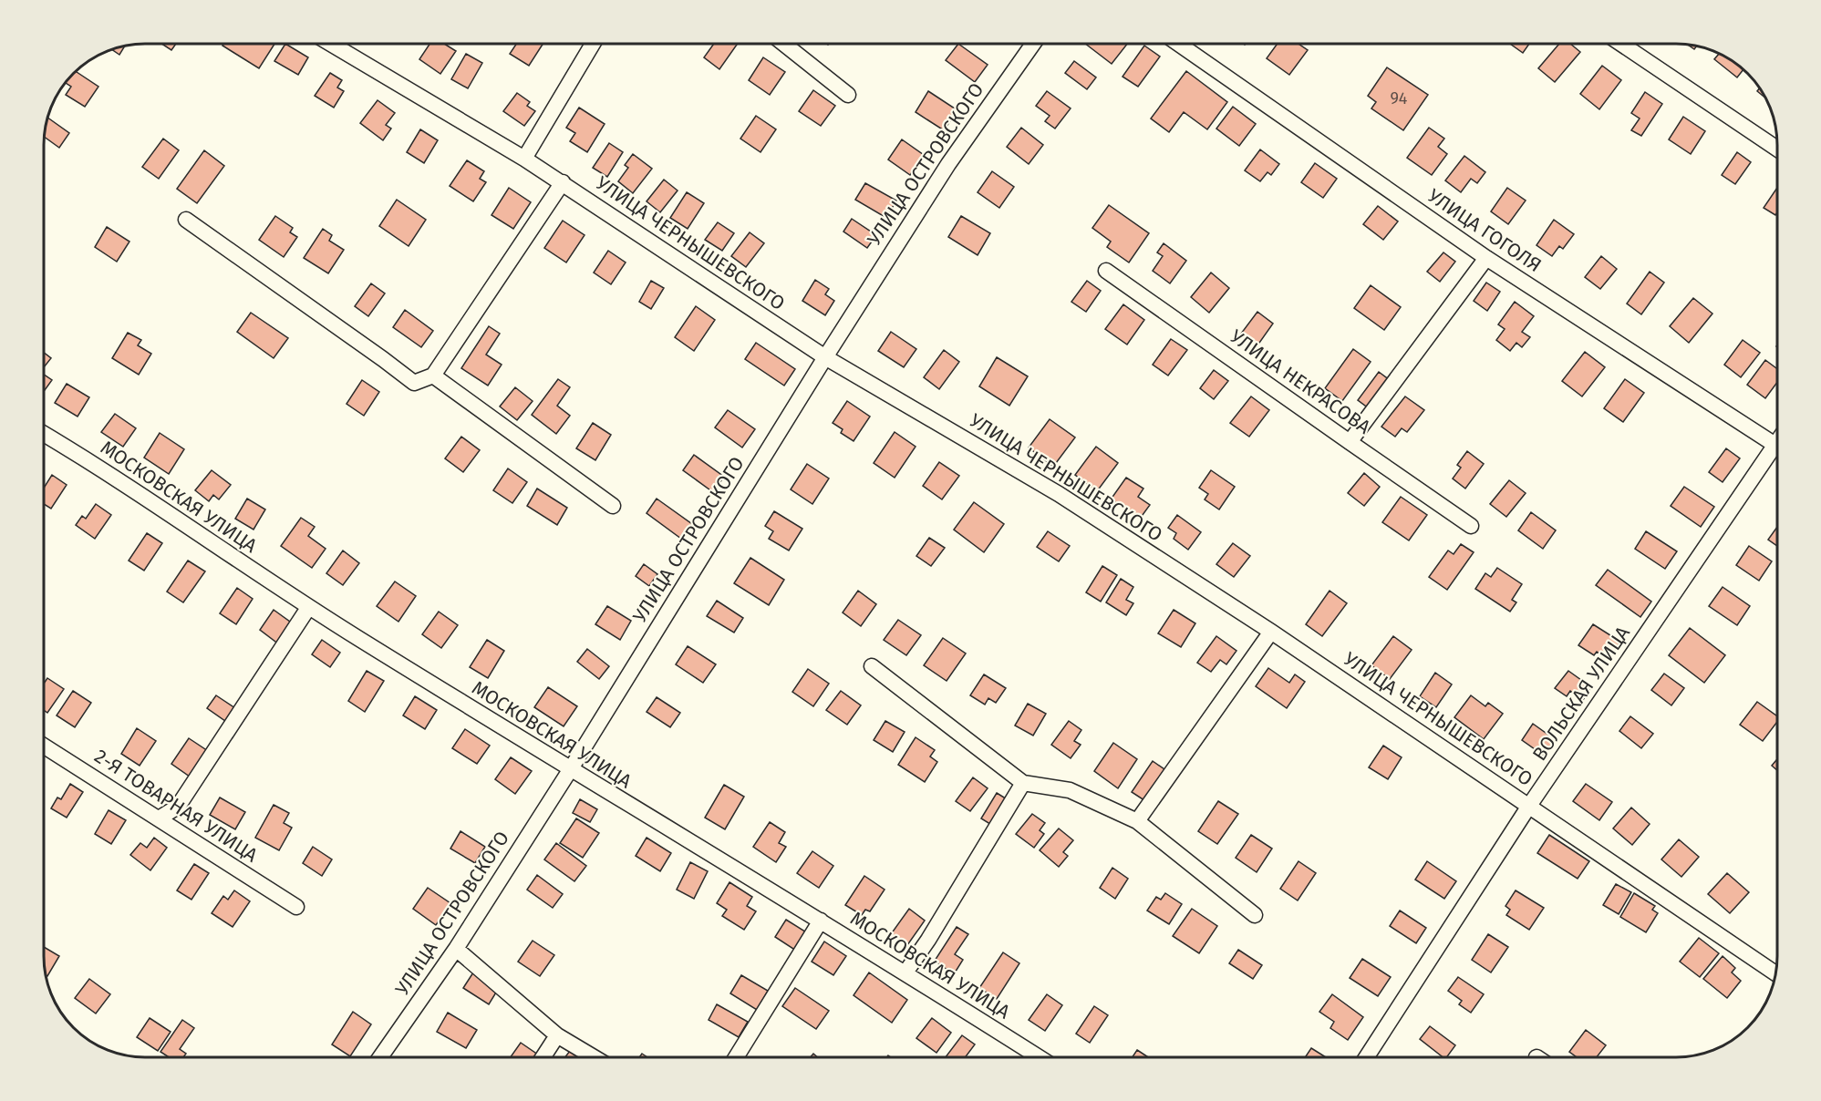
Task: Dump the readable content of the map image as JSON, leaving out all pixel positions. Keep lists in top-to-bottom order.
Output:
{
  "streets": {
    "street": [
      "УЛИЦА ОСТРОВСКОГО",
      "УЛИЦА ГОГОЛЯ",
      "УЛИЦА ЧЕРНЫШЕВСКОГО",
      "УЛИЦА НЕКРАСОВА",
      "МОСКОВСКАЯ УЛИЦА",
      "ВОЛЬСКАЯ УЛИЦА",
      "2-Я ТОВАРНАЯ УЛИЦА"
    ]
  },
  "crossings": [
    ["УЛИЦА ОСТРОВСКОГО", "УЛИЦА ЧЕРНЫШЕВСКОГО"],
    ["УЛИЦА ОСТРОВСКОГО", "МОСКОВСКАЯ УЛИЦА"],
    ["УЛИЦА ЧЕРНЫШЕВСКОГО", "ВОЛЬСКАЯ УЛИЦА"]
  ],
  "house_numbers": ["94"]
}
